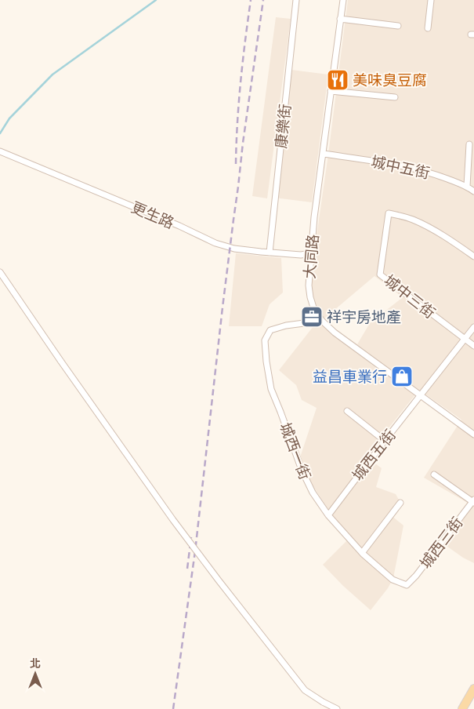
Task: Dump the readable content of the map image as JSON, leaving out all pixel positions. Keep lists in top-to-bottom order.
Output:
{
  "streets": {
    "street": [
      "康樂街",
      "城中五街",
      "更生路",
      "大同路",
      "城中三街",
      "城西一街",
      "城西五街",
      "城西三街"
    ]
  },
  "crossings": [
    ["康樂街", "更生路"],
    ["城中五街", "大同路"],
    ["更生路", "大同路"],
    ["大同路", "城西一街"],
    ["大同路", "城西五街"],
    ["城中三街", "城西五街"],
    ["城西一街", "城西五街"],
    ["城西一街", "城西三街"]
  ],
  "places": {
    "restaurant": ["美味臭豆腐"],
    "office": ["祥宇房地產"],
    "shop": ["益昌車業行"]
  },
  "north": "top"
}
